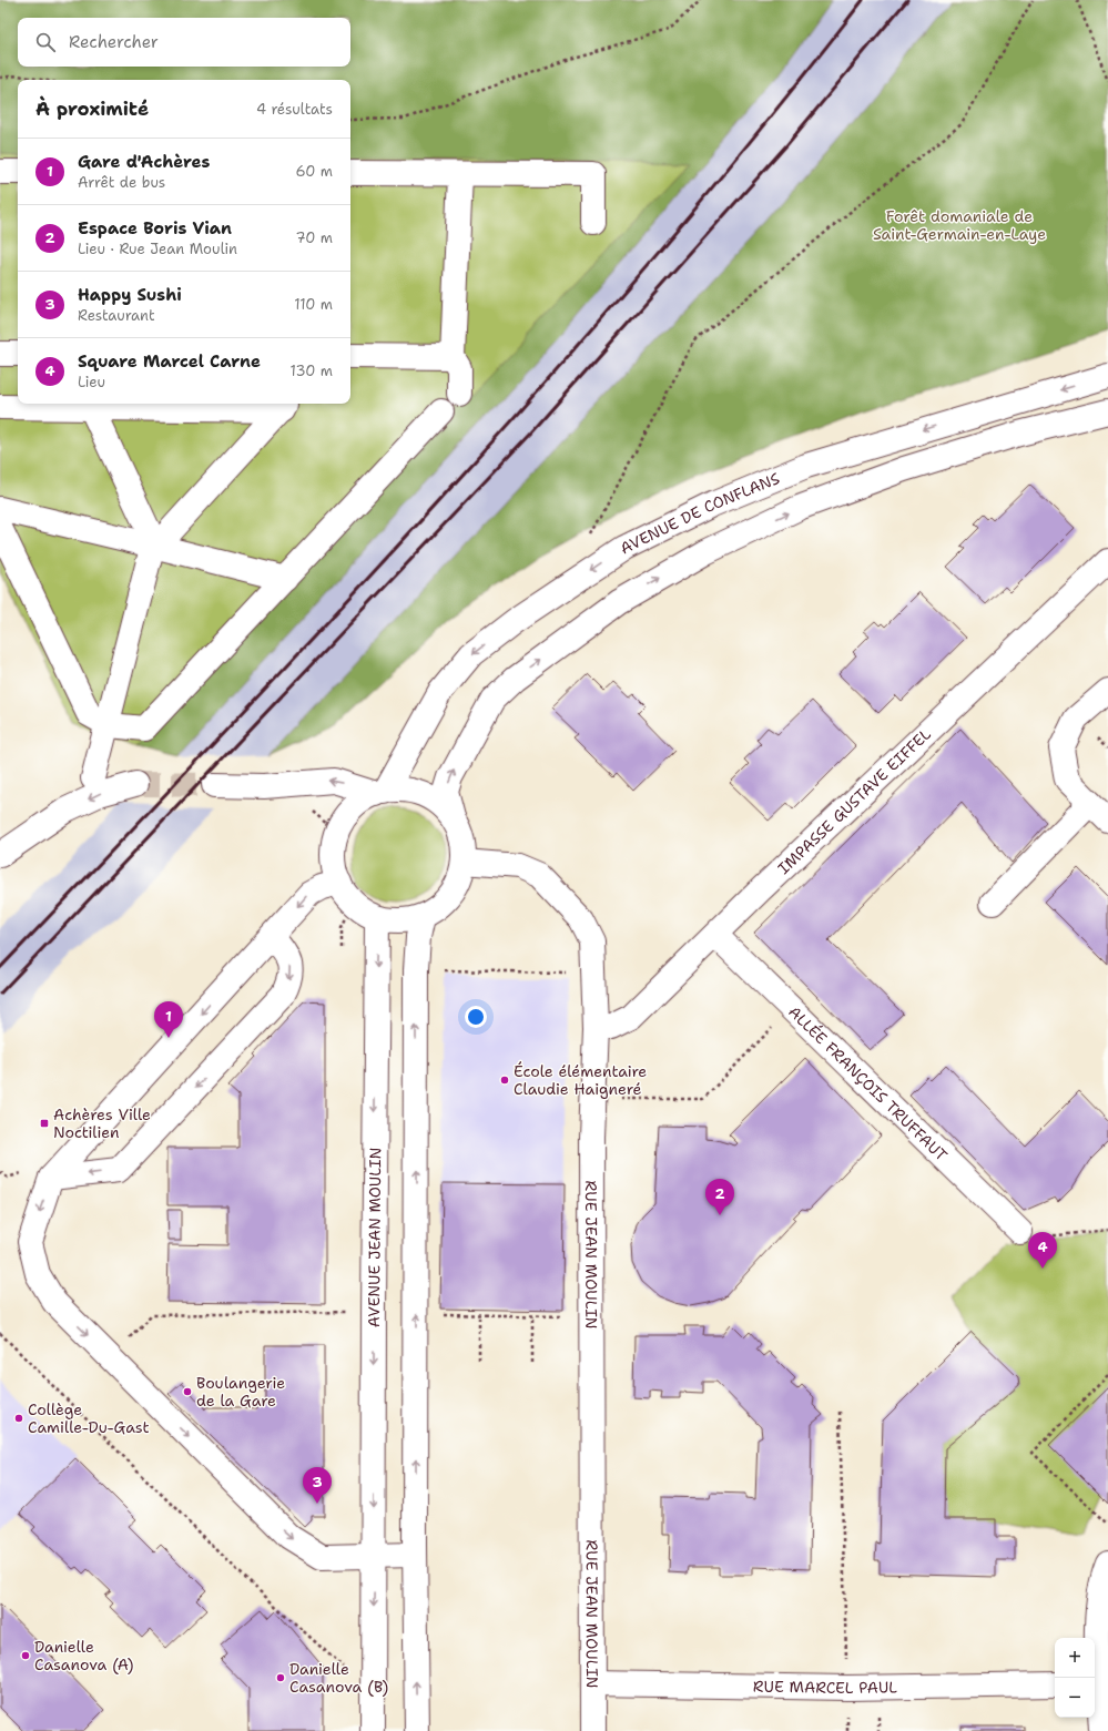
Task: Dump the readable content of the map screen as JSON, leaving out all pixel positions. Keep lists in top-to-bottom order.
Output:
{
  "streets": {
    "street": [
      "AVENUE DE CONFLANS",
      "IMPASSE GUSTAVE EIFFEL",
      "ALLÉE FRANÇOIS TRUFFAUT",
      "AVENUE JEAN MOULIN",
      "RUE JEAN MOULIN",
      "RUE MARCEL PAUL"
    ]
  },
  "crossings": [
    ["AVENUE DE CONFLANS", "AVENUE JEAN MOULIN"],
    ["AVENUE DE CONFLANS", "RUE JEAN MOULIN"],
    ["IMPASSE GUSTAVE EIFFEL", "ALLÉE FRANÇOIS TRUFFAUT"],
    ["IMPASSE GUSTAVE EIFFEL", "RUE JEAN MOULIN"],
    ["AVENUE JEAN MOULIN", "RUE JEAN MOULIN"],
    ["RUE JEAN MOULIN", "RUE MARCEL PAUL"]
  ],
  "parks": ["Forêt domaniale de Saint-Germain-en-Laye"],
  "places": {
    "other": [
      "École élémentaire Claudie Haigneré",
      "Boulangerie de la Gare",
      "Collège Camille-Du-Gast",
      "Danielle Casanova (A)",
      "Danielle Casanova (B)"
    ],
    "transit": ["Achères Ville Noctilien"]
  },
  "page": {
    "search": "Rechercher",
    "heading": ["À proximité", "4 résultats"],
    "list": [
      {
        "mark": "1",
        "name": "Gare d'Achères",
        "note": "Arrêt de bus",
        "value": "60 m"
      },
      {
        "mark": "2",
        "name": "Espace Boris Vian",
        "note": "Lieu · Rue Jean Moulin",
        "value": "70 m"
      },
      {
        "mark": "3",
        "name": "Happy Sushi",
        "note": "Restaurant",
        "value": "110 m"
      },
      {
        "mark": "4",
        "name": "Square Marcel Carne",
        "note": "Lieu",
        "value": "130 m"
      }
    ],
    "pins": [
      "1",
      "2",
      "4",
      "3"
    ],
    "map_buttons": ["+", "−"]
  }
}
